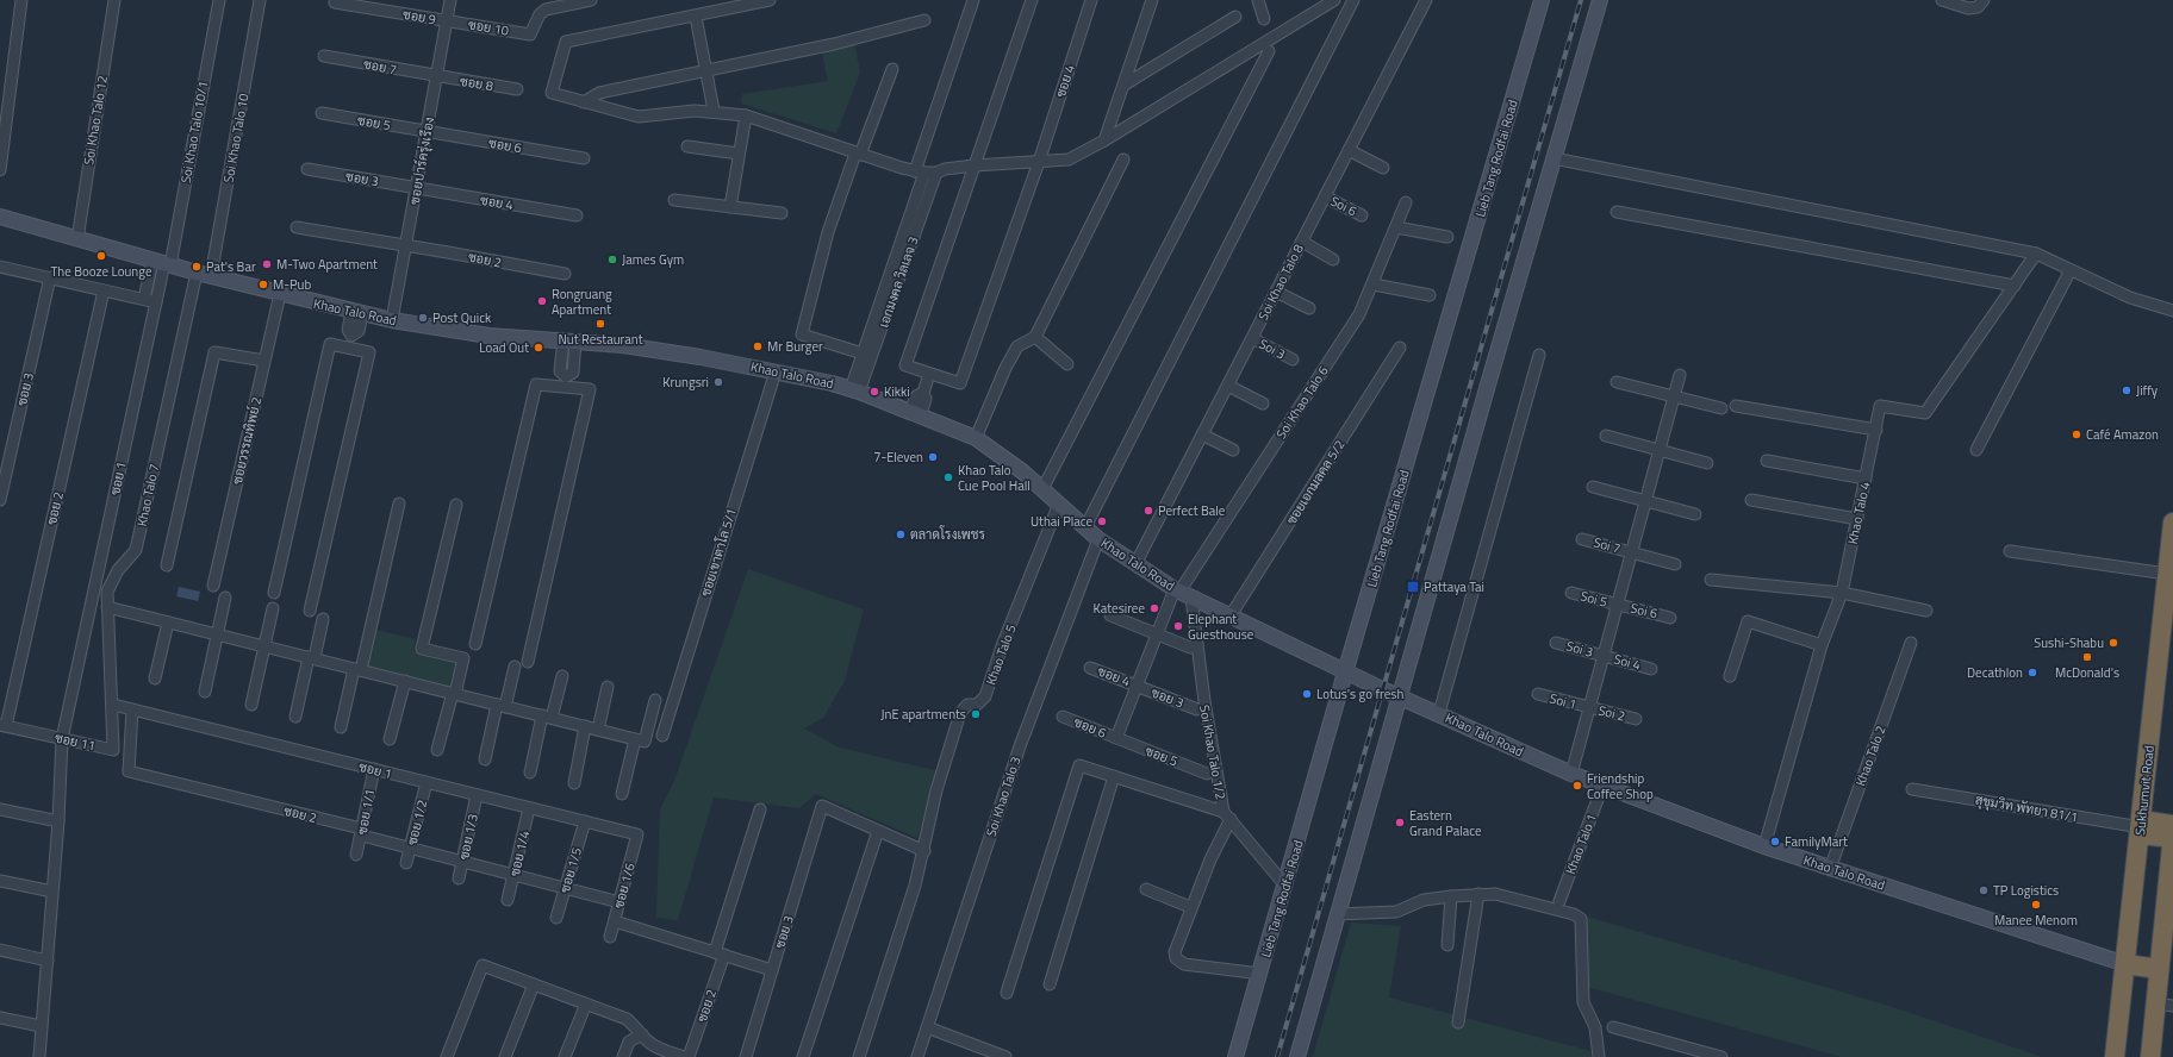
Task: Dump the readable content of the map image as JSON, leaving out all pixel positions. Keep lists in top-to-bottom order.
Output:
{
  "streets": {
    "highway": ["Sukhumvit Road"],
    "street": [
      "ซอย 9",
      "ซอย 10",
      "ซอย 7",
      "ซอย 4",
      "ซอย 8",
      "Soi Khao Talo 12",
      "ซอย 5",
      "Soi Khao Talo 10/1",
      "Soi Khao Talo 10",
      "ซอย 6",
      "Lieb Tang Rodfai Road",
      "ซอยปาร์ครุ่งเรือง",
      "ซอย 3",
      "Soi 6",
      "ซอย 2",
      "เอกมงคล วิลเลจ 3",
      "Soi Khao Talo 8",
      "Khao Talo Road",
      "Soi 3",
      "Soi Khao Talo 6",
      "ซอยวรรณทิพย์ 2",
      "ซอย 1",
      "ซอยเอกมลคล 5/2",
      "Khao Talo 7",
      "Khao Talo 4",
      "Soi 7",
      "ซอยเขาตาโล 5/1",
      "Soi 5",
      "Khao Talo 5",
      "Soi 4",
      "Soi 1",
      "Soi 2",
      "ซอย 11",
      "Soi Khao Talo 1/2",
      "Khao Talo 2",
      "Soi Khao Talo 3",
      "สุขุมวิท พัทยา 81/1",
      "ซอย 1/1",
      "ซอย 1/2",
      "ซอย 1/3",
      "Khao Talo 1",
      "ซอย 1/4",
      "ซอย 1/5",
      "ซอย 1/6"
    ]
  },
  "crossings": [
    ["ซอย 9", "ซอย 10"],
    ["ซอย 9", "ซอยปาร์ครุ่งเรือง"],
    ["ซอย 10", "ซอยปาร์ครุ่งเรือง"],
    ["ซอย 7", "ซอย 8"],
    ["ซอย 7", "ซอยปาร์ครุ่งเรือง"],
    ["ซอย 4", "ซอยปาร์ครุ่งเรือง"],
    ["ซอย 4", "ซอย 3"],
    ["ซอย 4", "Soi Khao Talo 6"],
    ["ซอย 8", "ซอยปาร์ครุ่งเรือง"],
    ["Soi Khao Talo 12", "Khao Talo Road"],
    ["ซอย 5", "ซอย 6"],
    ["ซอย 5", "ซอยปาร์ครุ่งเรือง"],
    ["ซอย 5", "Soi Khao Talo 6"],
    ["Soi Khao Talo 10/1", "Khao Talo Road"],
    ["Soi Khao Talo 10/1", "ซอย 1"],
    ["Soi Khao Talo 10", "Khao Talo Road"],
    ["ซอย 6", "ซอยปาร์ครุ่งเรือง"],
    ["ซอย 6", "Soi Khao Talo 6"],
    ["Lieb Tang Rodfai Road", "Khao Talo Road"],
    ["Lieb Tang Rodfai Road", "Soi Khao Talo 1/2"],
    ["ซอยปาร์ครุ่งเรือง", "ซอย 3"],
    ["ซอยปาร์ครุ่งเรือง", "ซอย 2"],
    ["ซอยปาร์ครุ่งเรือง", "Khao Talo Road"],
    ["ซอย 3", "Soi Khao Talo 6"],
    ["Soi 6", "Soi Khao Talo 8"],
    ["Soi 6", "Soi 5"],
    ["ซอย 2", "ซอย 1"],
    ["ซอย 2", "ซอย 11"],
    ["ซอย 2", "ซอย 1/1"],
    ["ซอย 2", "ซอย 1/2"],
    ["ซอย 2", "ซอย 1/3"],
    ["ซอย 2", "ซอย 1/4"],
    ["ซอย 2", "ซอย 1/5"],
    ["ซอย 2", "ซอย 1/6"],
    ["เอกมงคล วิลเลจ 3", "Khao Talo Road"],
    ["Soi Khao Talo 8", "Khao Talo Road"],
    ["Soi Khao Talo 8", "Soi 3"],
    ["Khao Talo Road", "Soi Khao Talo 6"],
    ["Khao Talo Road", "ซอยวรรณทิพย์ 2"],
    ["Khao Talo Road", "ซอย 1"],
    ["Khao Talo Road", "ซอยเอกมลคล 5/2"],
    ["Khao Talo Road", "Khao Talo 7"],
    ["Khao Talo Road", "Khao Talo 4"],
    ["Khao Talo Road", "ซอยเขาตาโล 5/1"],
    ["Khao Talo Road", "Khao Talo 5"],
    ["Khao Talo Road", "Soi Khao Talo 1/2"],
    ["Khao Talo Road", "Khao Talo 2"],
    ["Khao Talo Road", "Sukhumvit Road"],
    ["Khao Talo Road", "Soi Khao Talo 3"],
    ["Khao Talo Road", "Khao Talo 1"],
    ["Soi 3", "Soi 4"],
    ["Soi Khao Talo 6", "Soi Khao Talo 1/2"],
    ["ซอย 1", "Khao Talo 7"],
    ["ซอย 1", "ซอย 11"],
    ["ซอย 1", "ซอย 1/1"],
    ["ซอย 1", "ซอย 1/2"],
    ["ซอย 1", "ซอย 1/3"],
    ["ซอย 1", "ซอย 1/4"],
    ["ซอย 1", "ซอย 1/5"],
    ["ซอย 1", "ซอย 1/6"],
    ["Khao Talo 7", "ซอย 11"],
    ["Soi 1", "Soi 2"],
    ["Sukhumvit Road", "สุขุมวิท พัทยา 81/1"]
  ],
  "places": {
    "other": [
      "The Booze Lounge",
      "James Gym",
      "M-Two Apartment",
      "Pat's Bar",
      "M-Pub",
      "Rongruang Apartment",
      "Post Quick",
      "Nut Restaurant",
      "Mr Burger",
      "Load Out",
      "Krungsri",
      "Jiffy",
      "Kikki",
      "Café Amazon",
      "7-Eleven",
      "Khao Talo Cue Pool Hall",
      "Perfect Bale",
      "Uthai Place",
      "ตลาดโรงเพชร",
      "Katesiree",
      "Elephant Guesthouse",
      "Sushi-Shabu",
      "McDonald's",
      "Decathlon",
      "Lotus's go fresh",
      "JnE apartments",
      "Friendship Coffee Shop",
      "Eastern Grand Palace",
      "FamilyMart",
      "TP Logistics",
      "Manee Menom"
    ],
    "transit": ["Pattaya Tai"]
  }
}
